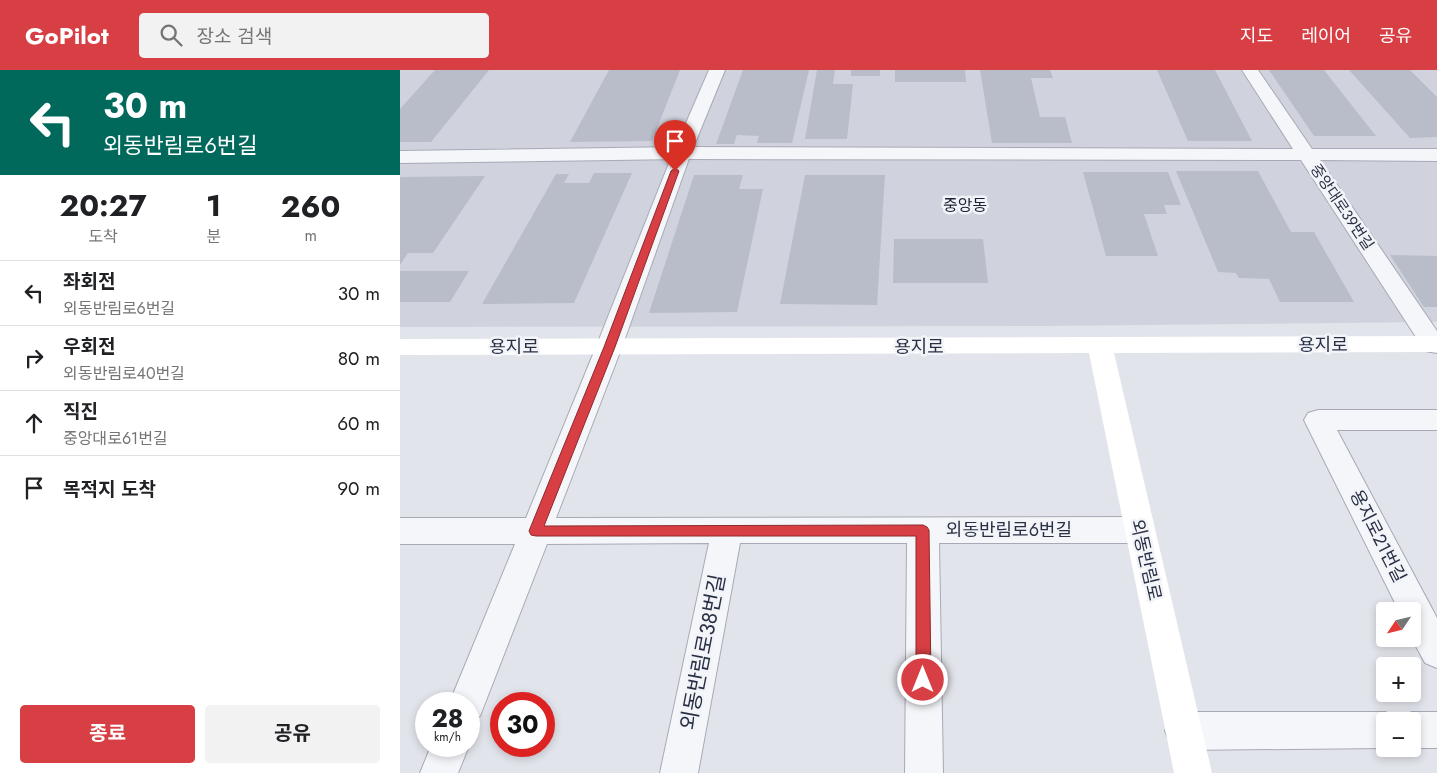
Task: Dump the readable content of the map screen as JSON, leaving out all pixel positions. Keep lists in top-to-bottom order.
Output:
{
  "streets": {
    "main road": ["용지로", "외동반림로"],
    "street": [
      "중앙대로39번길",
      "외동반림로6번길",
      "용지로21번길",
      "외동반림로38번길"
    ]
  },
  "crossings": [
    ["중앙대로39번길", "용지로"],
    ["용지로", "외동반림로"],
    ["외동반림로6번길", "외동반림로"],
    ["외동반림로6번길", "외동반림로38번길"]
  ],
  "districts": ["중앙동"],
  "north": "bottom left",
  "page": {
    "header": "GoPilot",
    "search": "장소 검색",
    "nav": ["지도", "레이어", "공유"],
    "turn": ["30 m", "외동반림로6번길"],
    "eta": [
      "20:27",
      "도착",
      "1",
      "분",
      "260",
      "m"
    ],
    "list": [
      {
        "name": "좌회전",
        "note": "외동반림로6번길",
        "value": "30 m"
      },
      {
        "name": "우회전",
        "note": "외동반림로40번길",
        "value": "80 m"
      },
      {
        "name": "직진",
        "note": "중앙대로61번길",
        "value": "60 m"
      },
      {
        "name": "목적지 도착",
        "value": "90 m"
      }
    ],
    "map_buttons": ["+", "−"],
    "speed": "28 km/h",
    "limit": "30",
    "buttons": ["종료", "공유"]
  }
}
